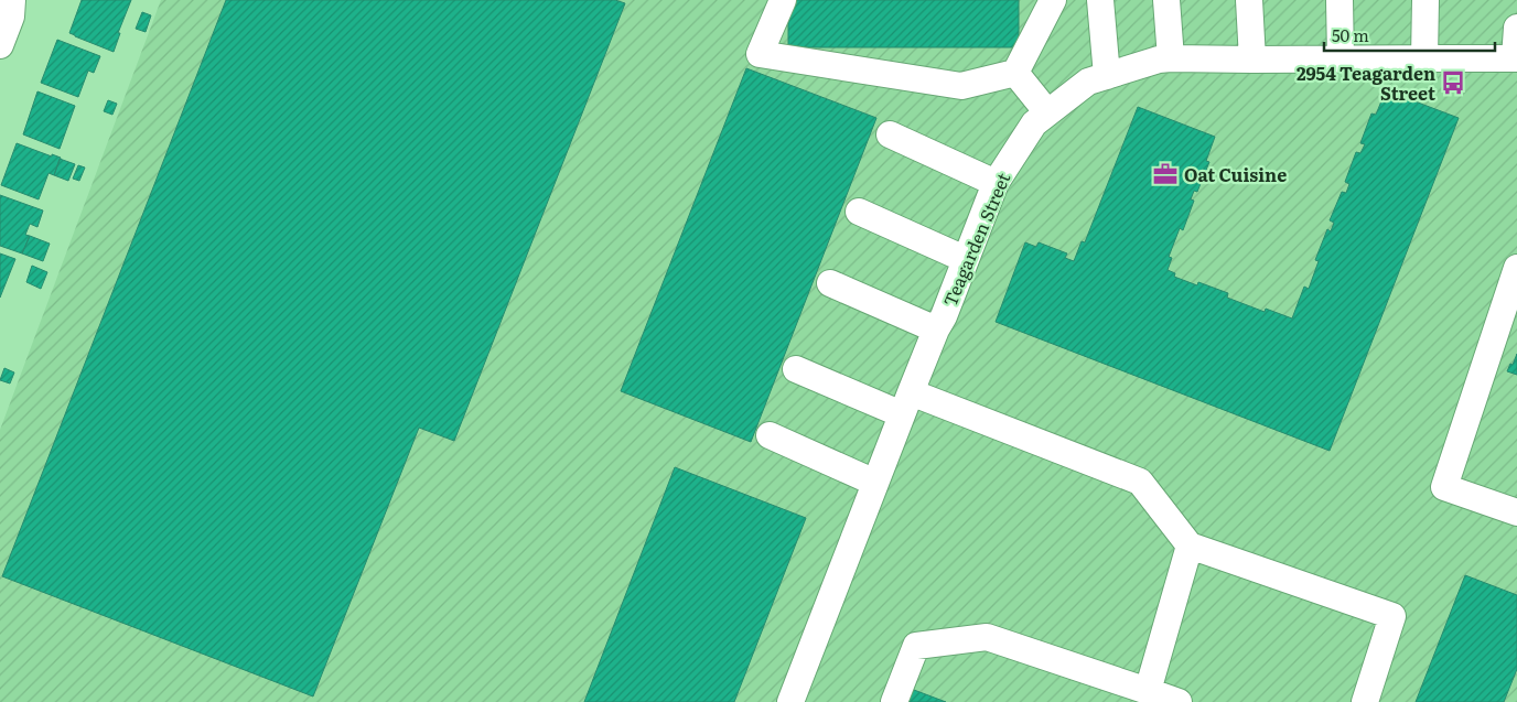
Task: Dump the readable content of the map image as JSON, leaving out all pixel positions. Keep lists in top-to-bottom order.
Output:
{
  "streets": {
    "street": ["Teagarden Street"]
  },
  "places": {
    "bus stop": ["2954 Teagarden Street"],
    "office": ["Oat Cuisine"]
  },
  "scale_bar": "50 m"
}
